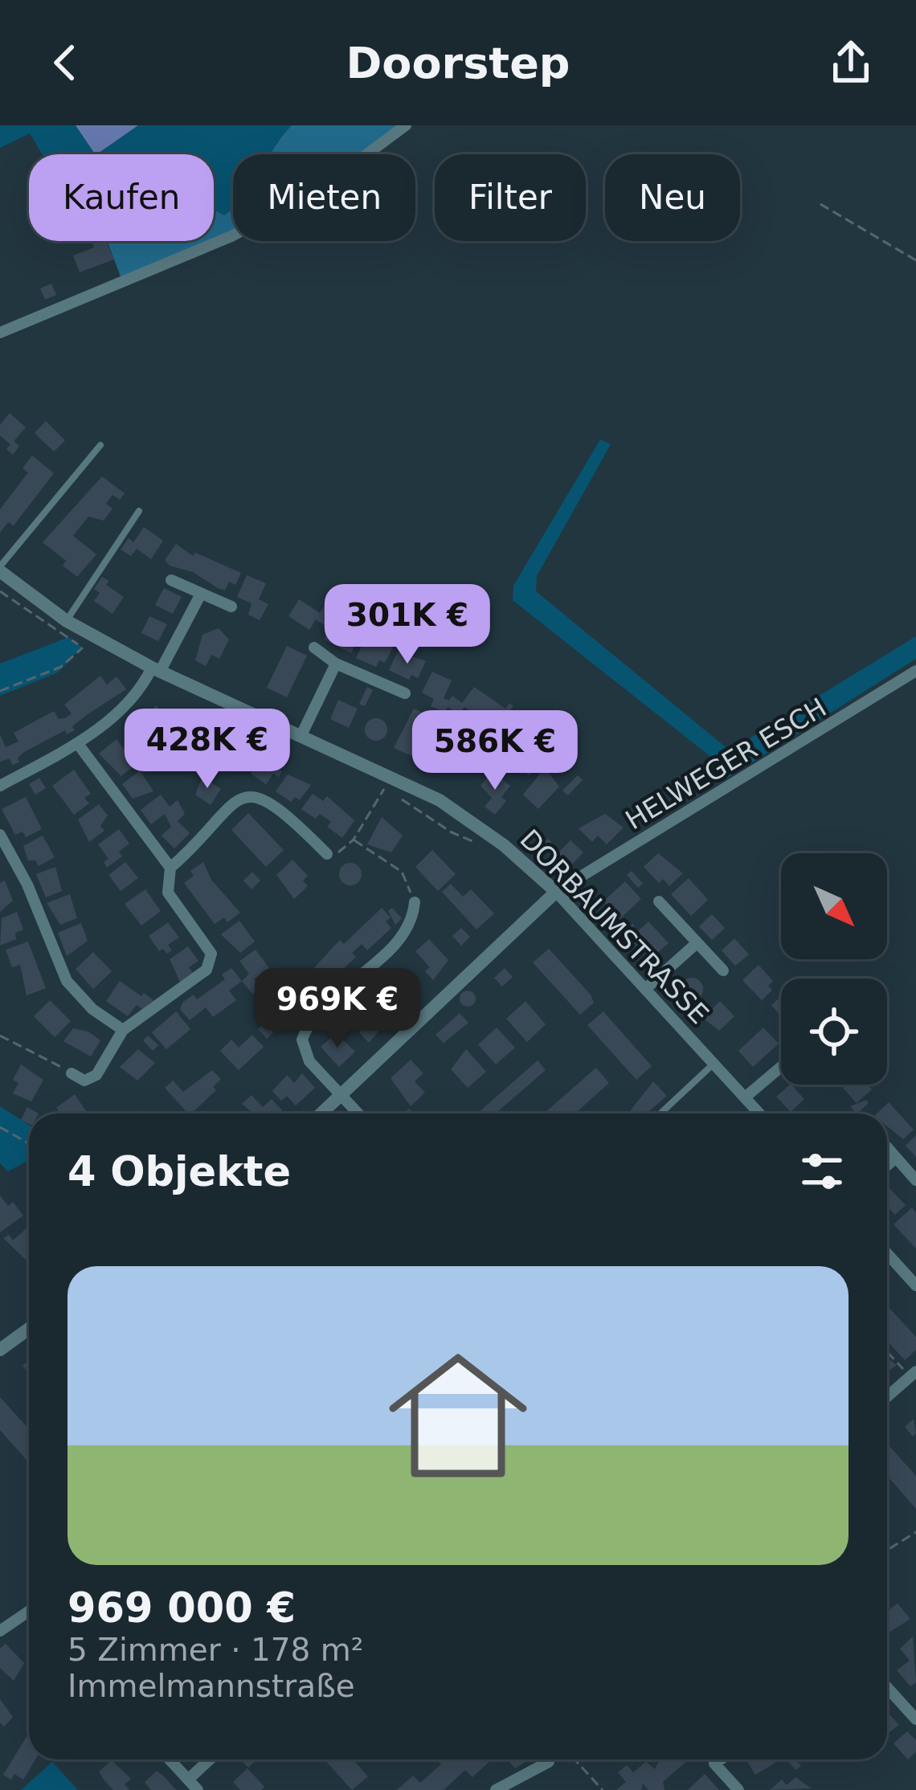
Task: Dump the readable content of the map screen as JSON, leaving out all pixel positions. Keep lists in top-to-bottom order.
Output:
{
  "streets": {
    "street": ["HELWEGER ESCH", "DORBAUMSTRASSE"]
  },
  "crossings": [
    ["HELWEGER ESCH", "DORBAUMSTRASSE"]
  ],
  "north": "bottom right",
  "page": {
    "header": "Doorstep",
    "chip": [
      "Kaufen",
      "Mieten",
      "Filter",
      "Neu"
    ],
    "price": [
      "301K €",
      "428K €",
      "586K €",
      "969K €"
    ],
    "heading": "4 Objekte",
    "list": [
      {
        "name": "969 000 €",
        "note": "5 Zimmer · 178 m² · Immelmannstraße"
      }
    ]
  }
}
